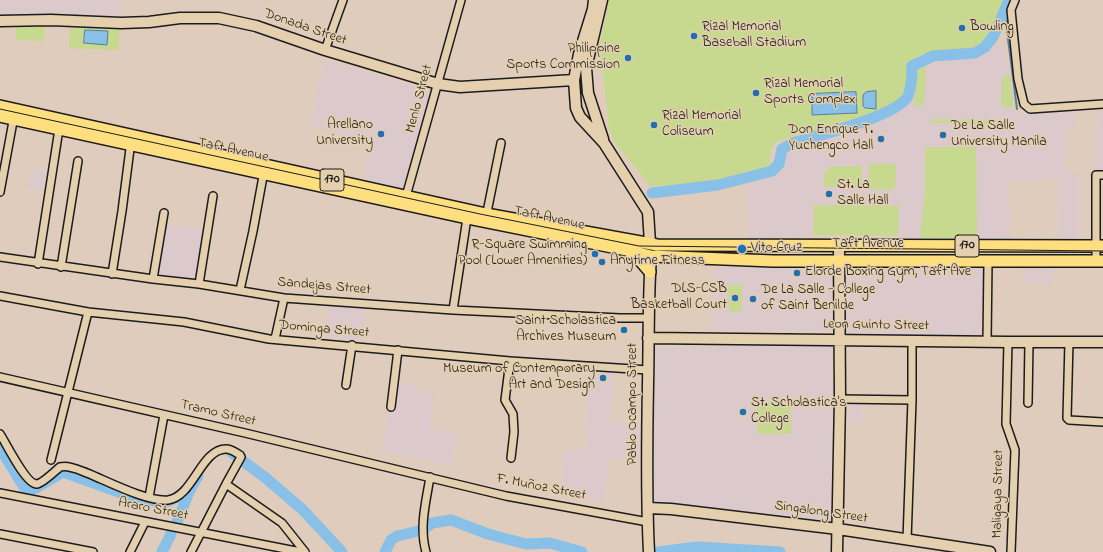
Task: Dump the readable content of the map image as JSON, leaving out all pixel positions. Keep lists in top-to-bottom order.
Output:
{
  "streets": {
    "main road": ["Taft Avenue", "170"],
    "street": [
      "Donada Street",
      "Menlo Street",
      "Sandejas Street",
      "Leon Guinto Street",
      "Dominga Street",
      "Pablo Ocampo Street",
      "Tramo Street",
      "F. Muñoz Street",
      "Maligaya Street",
      "Araro Street",
      "Singalong Street"
    ]
  },
  "crossings": [
    ["Donada Street", "Menlo Street"],
    ["Menlo Street", "Taft Avenue"],
    ["Taft Avenue", "Pablo Ocampo Street"],
    ["Sandejas Street", "Pablo Ocampo Street"],
    ["Leon Guinto Street", "Pablo Ocampo Street"],
    ["Leon Guinto Street", "Maligaya Street"],
    ["Dominga Street", "Pablo Ocampo Street"],
    ["Pablo Ocampo Street", "F. Muñoz Street"],
    ["Pablo Ocampo Street", "Singalong Street"],
    ["Tramo Street", "F. Muñoz Street"]
  ],
  "places": [
    "Bowling",
    "Rizal Memorial Baseball Stadium",
    "Philippine Sports Commission",
    "Rizal Memorial Sports Complex",
    "Rizal Memorial Coliseum",
    "Arellano University",
    "De La Salle University Manila",
    "Don Enrique T. Yuchengco Hall",
    "St. La Salle Hall",
    "Vito Cruz",
    "R-Square Swimming Pool (Lower Amenities)",
    "Anytime Fitness",
    "Elorde Boxing Gym, Taft Ave",
    "DLS-CSB Basketball Court",
    "De La Salle - College of Saint Benilde",
    "Saint Scholastica Archives Museum",
    "Museum of Contemporary Art and Design",
    "St. Scholastica's College"
  ]
}
